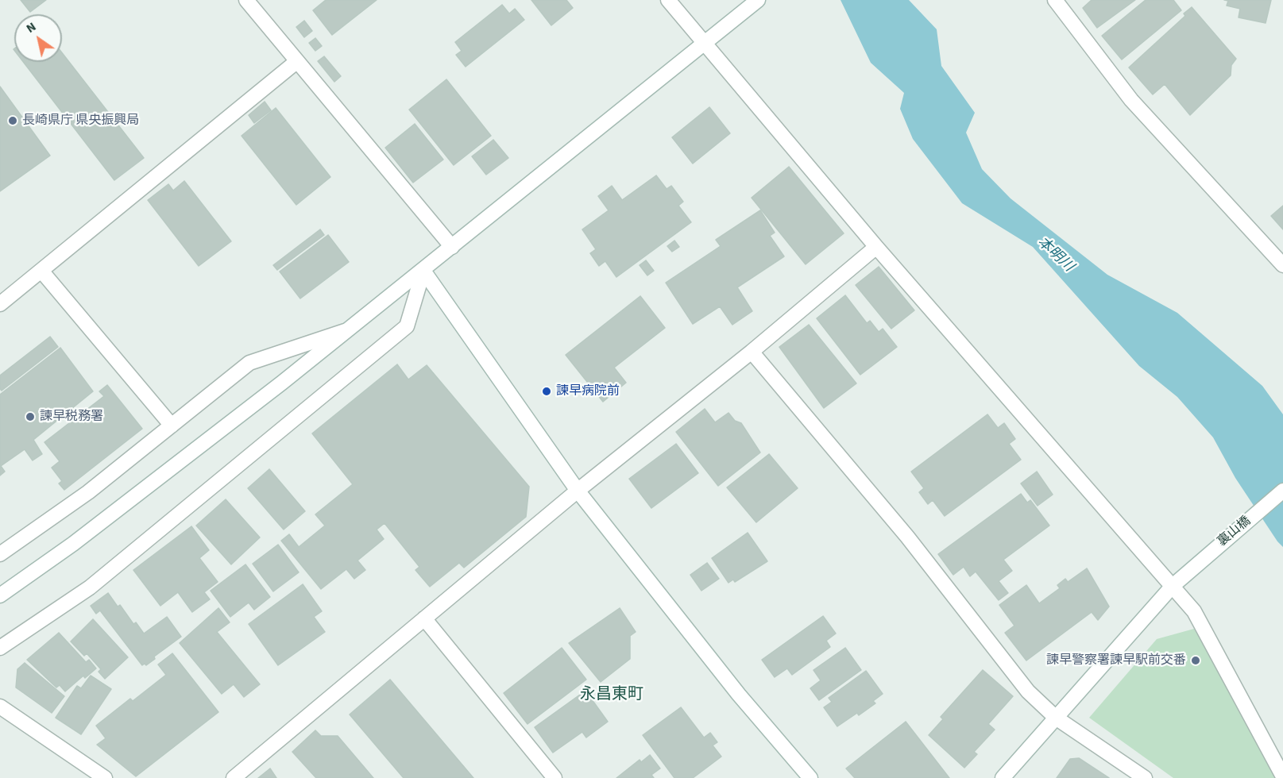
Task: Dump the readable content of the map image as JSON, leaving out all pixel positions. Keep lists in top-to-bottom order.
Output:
{
  "streets": {
    "street": ["裏山橋"]
  },
  "districts": ["永昌東町"],
  "water": ["本明川"],
  "places": [
    "長崎県庁 県央振興局",
    "諫早病院前",
    "諫早税務署",
    "諫早警察署諫早駅前交番"
  ],
  "north": "top left"
}
